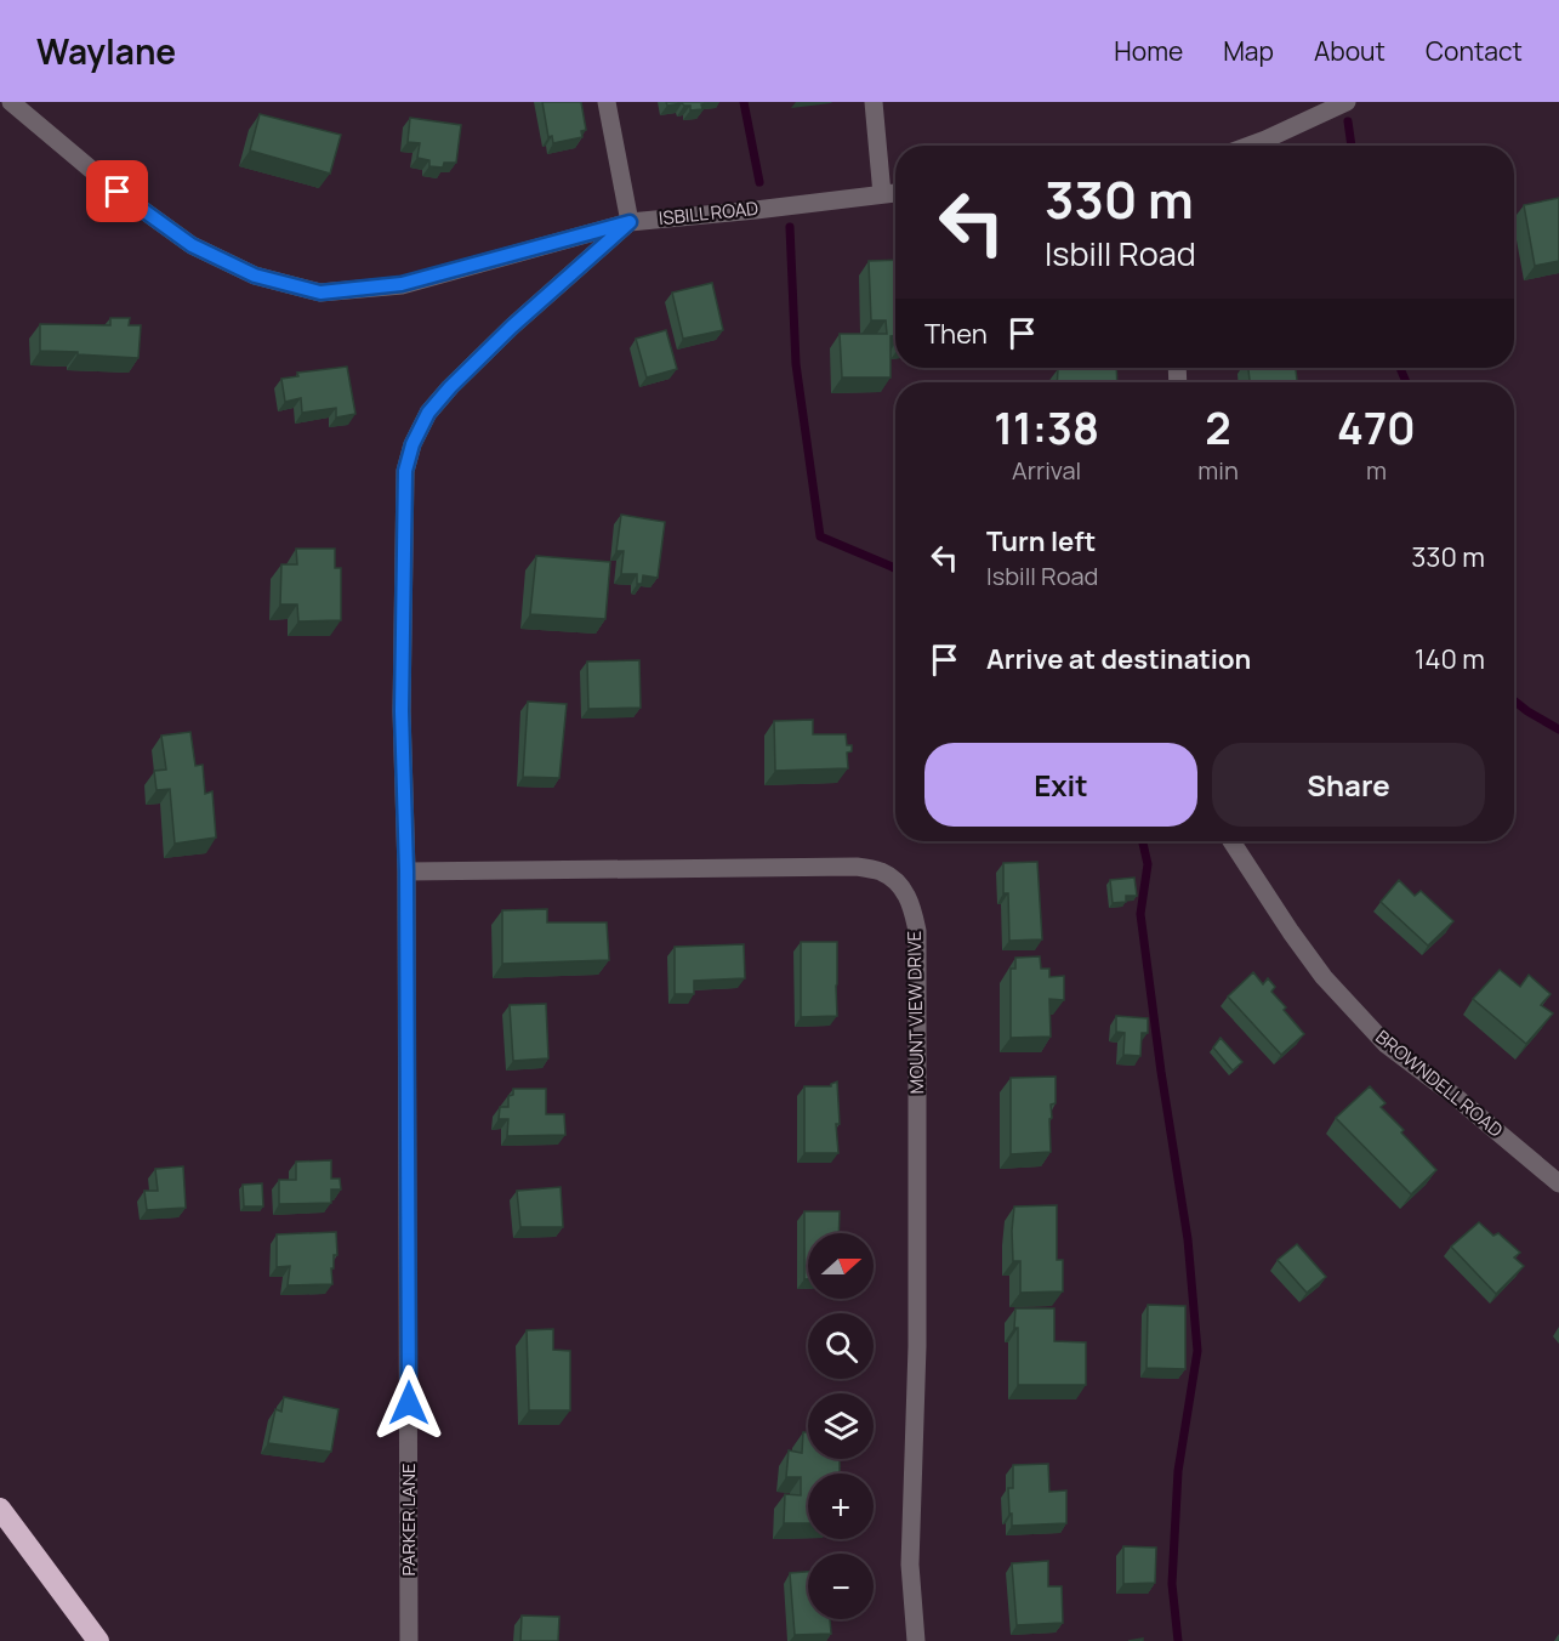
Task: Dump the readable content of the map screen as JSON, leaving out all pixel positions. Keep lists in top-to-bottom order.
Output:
{
  "streets": {
    "street": [
      "ISBILL ROAD",
      "MOUNT VIEW DRIVE",
      "BROWNDELL ROAD",
      "PARKER LANE"
    ]
  },
  "crossings": [
    ["ISBILL ROAD", "PARKER LANE"],
    ["MOUNT VIEW DRIVE", "PARKER LANE"]
  ],
  "north": "right",
  "page": {
    "header": "Waylane",
    "nav": [
      "Home",
      "Map",
      "About",
      "Contact"
    ],
    "turn": ["330 m", "Isbill Road"],
    "then": "Then",
    "eta": [
      "11:38",
      "Arrival",
      "2",
      "min",
      "470",
      "m"
    ],
    "list": [
      {
        "name": "Turn left",
        "note": "Isbill Road",
        "value": "330 m"
      },
      {
        "name": "Arrive at destination",
        "value": "140 m"
      }
    ],
    "buttons": ["Exit", "Share"],
    "map_buttons": ["+", "−"]
  }
}
